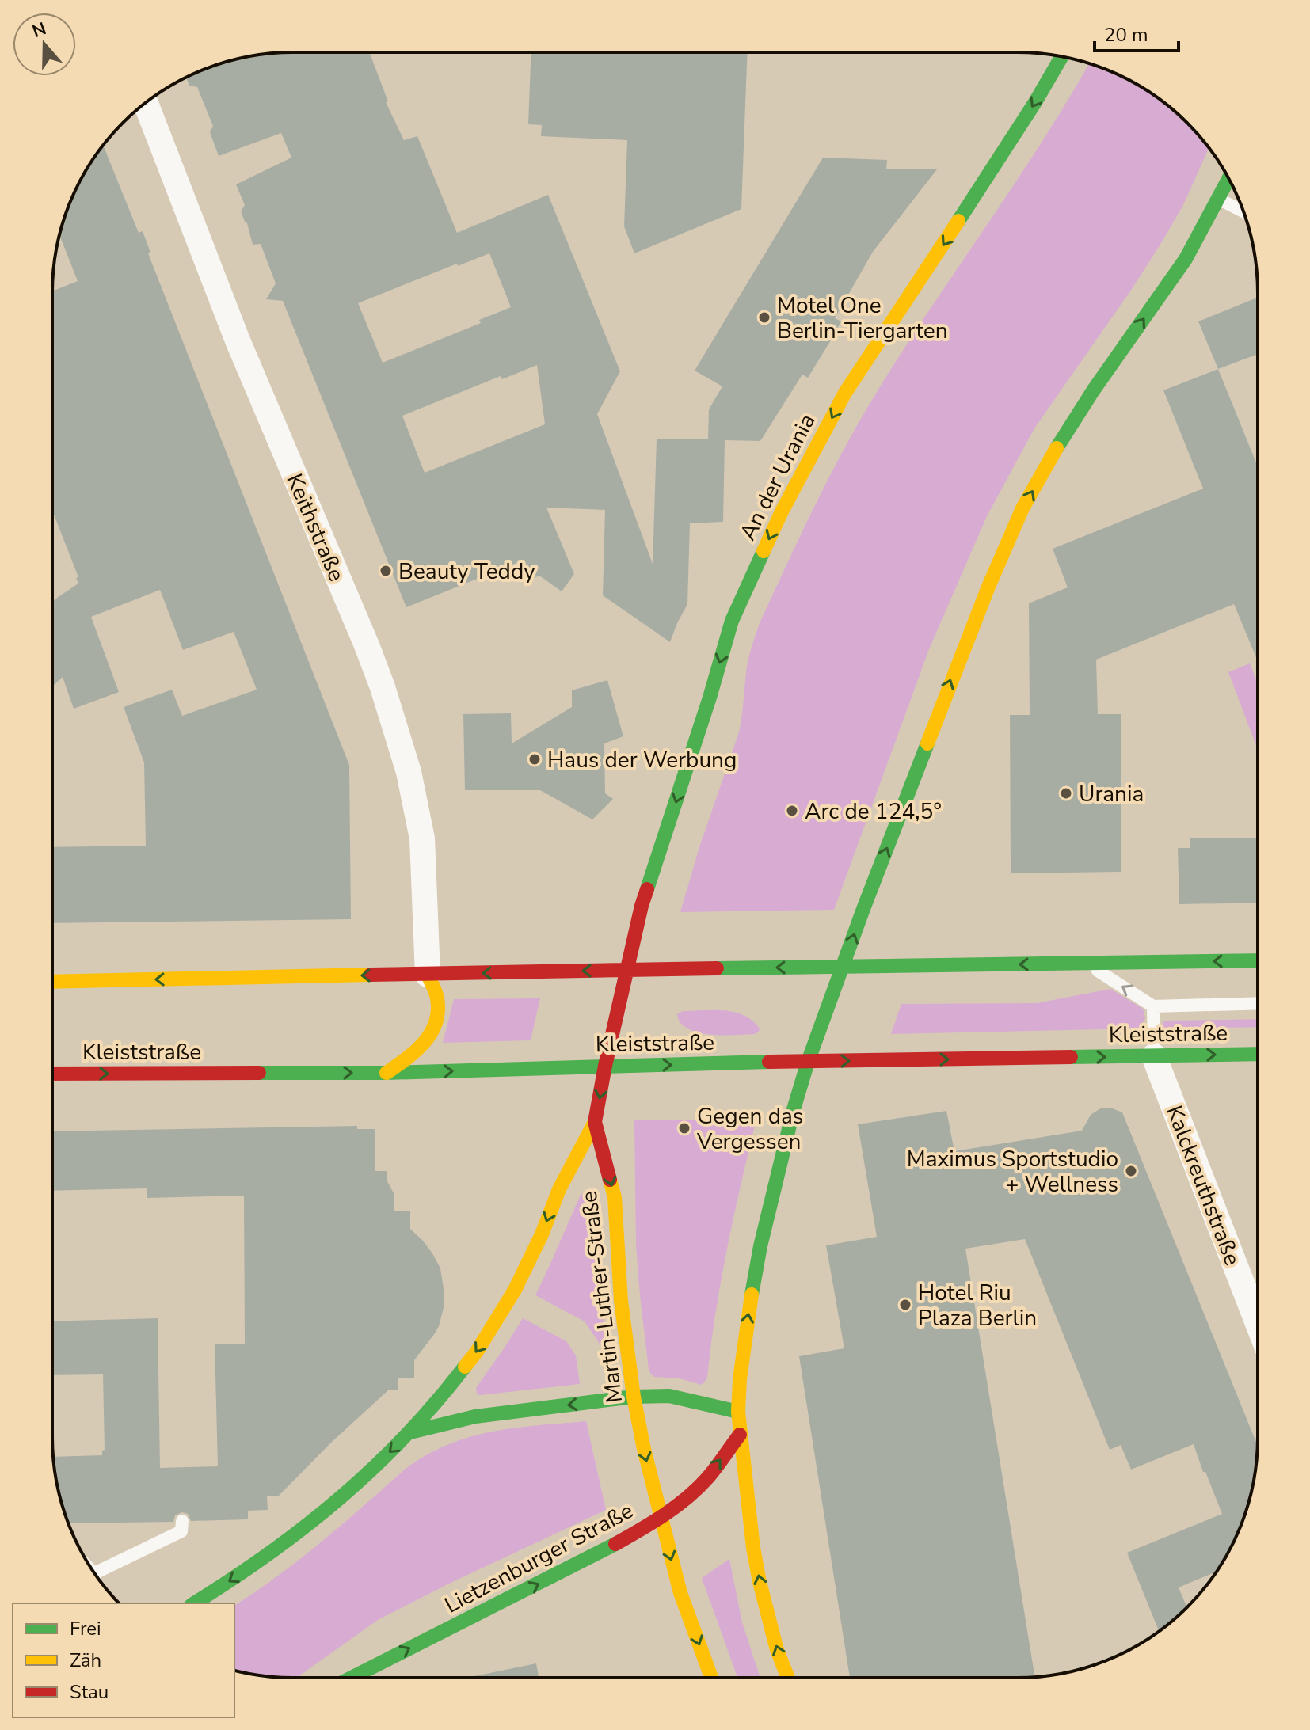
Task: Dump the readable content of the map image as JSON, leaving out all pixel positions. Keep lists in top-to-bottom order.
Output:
{
  "streets": {
    "main road": [
      "An der Urania",
      "Kleiststraße",
      "Martin-Luther-Straße",
      "Lietzenburger Straße"
    ],
    "street": ["Keithstraße", "Kalckreuthstraße"]
  },
  "crossings": [
    ["An der Urania", "Martin-Luther-Straße"],
    ["Kleiststraße", "Kalckreuthstraße"],
    ["Kleiststraße", "Martin-Luther-Straße"],
    ["Martin-Luther-Straße", "Lietzenburger Straße"]
  ],
  "one_way": ["An der Urania", "Lietzenburger Straße"],
  "places": [
    "Motel One Berlin-Tiergarten",
    "Beauty Teddy",
    "Haus der Werbung",
    "Urania",
    "Arc de 124,5°",
    "Gegen das Vergessen",
    "Maximus Sportstudio + Wellness",
    "Hotel Riu Plaza Berlin"
  ],
  "legend": ["Frei", "Zäh", "Stau"],
  "scale_bar": "20 m",
  "north": "top"
}
